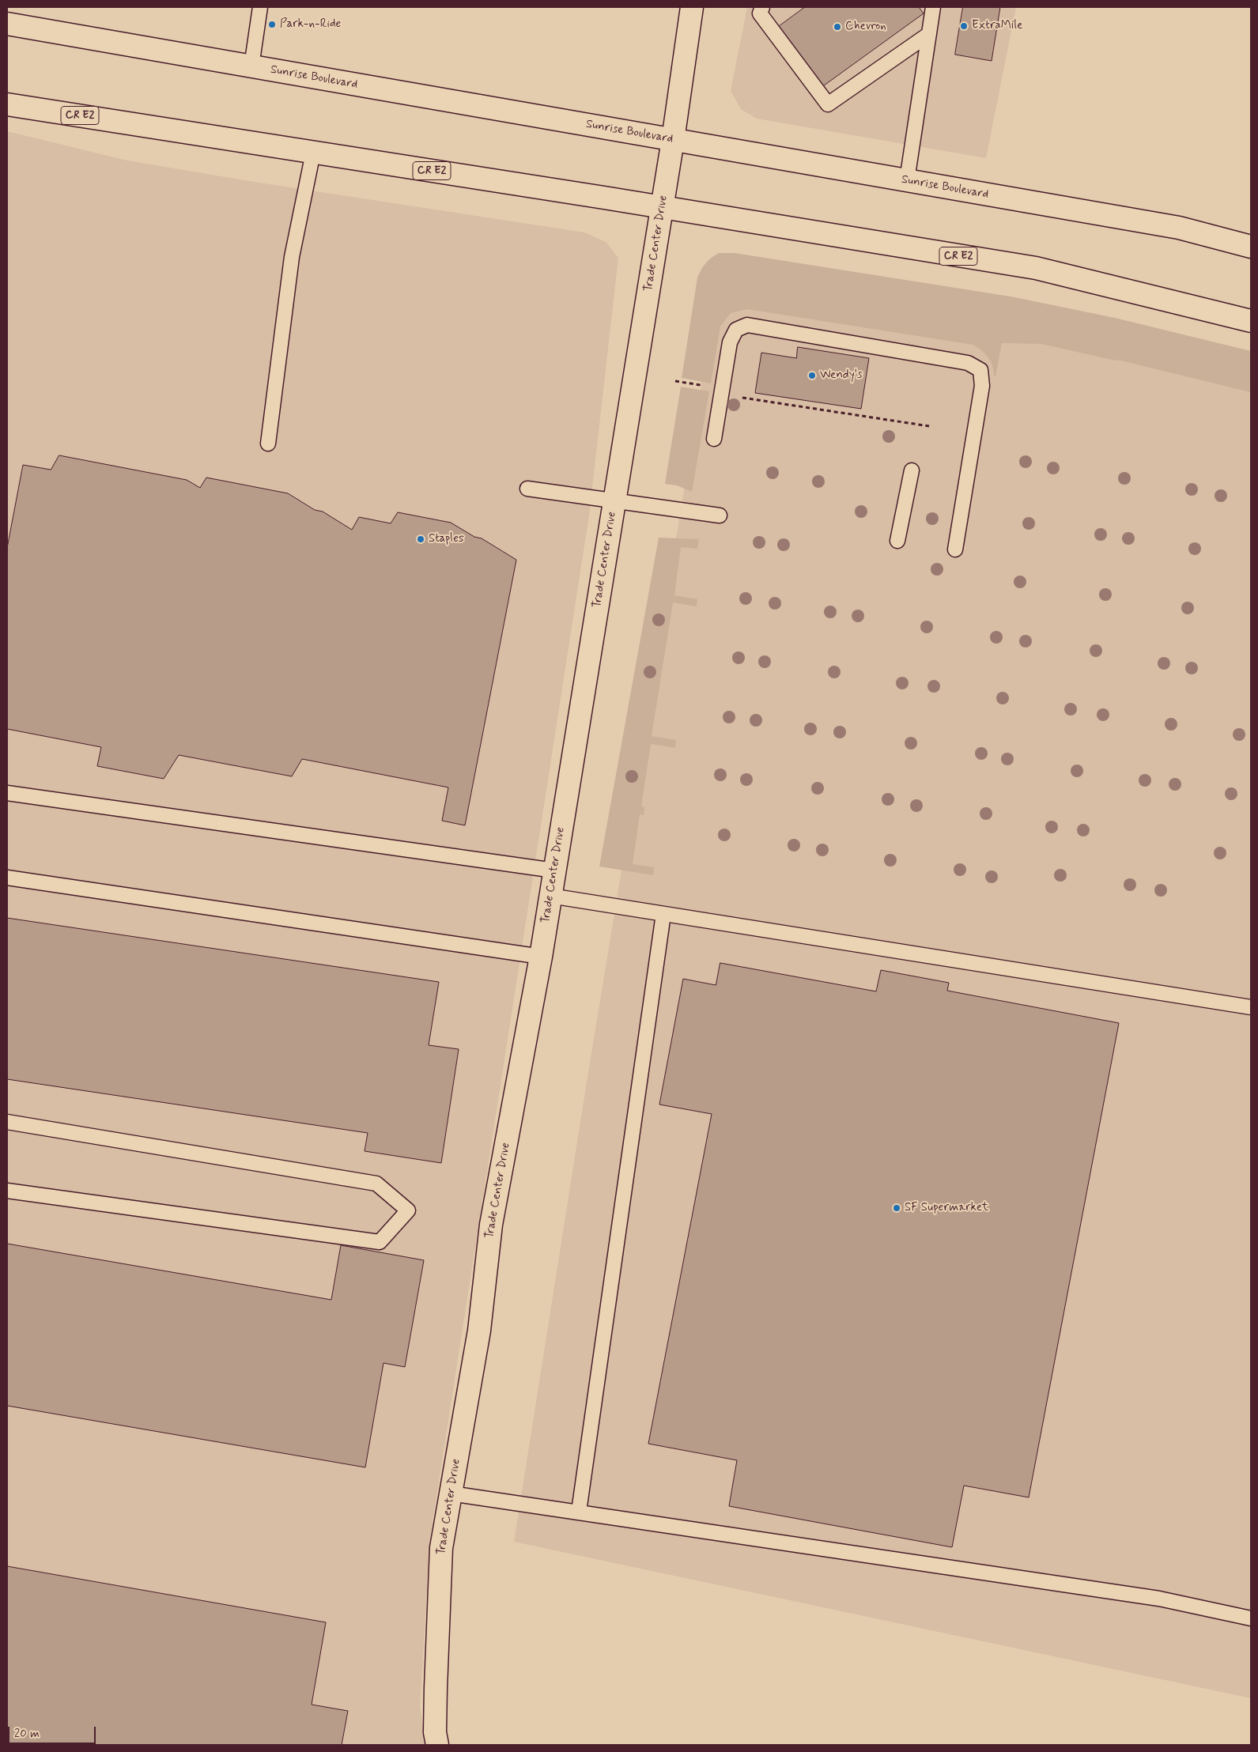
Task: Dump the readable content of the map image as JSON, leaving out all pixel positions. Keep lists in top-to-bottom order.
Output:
{
  "streets": {
    "main road": ["Sunrise Boulevard", "CR E2", "Trade Center Drive"]
  },
  "crossings": [
    ["Sunrise Boulevard", "Trade Center Drive"],
    ["CR E2", "Trade Center Drive"]
  ],
  "places": [
    "Park-n-Ride",
    "ExtraMile",
    "Chevron",
    "Wendy's",
    "Staples",
    "SF Supermarket"
  ],
  "scale_bar": "20 m"
}
